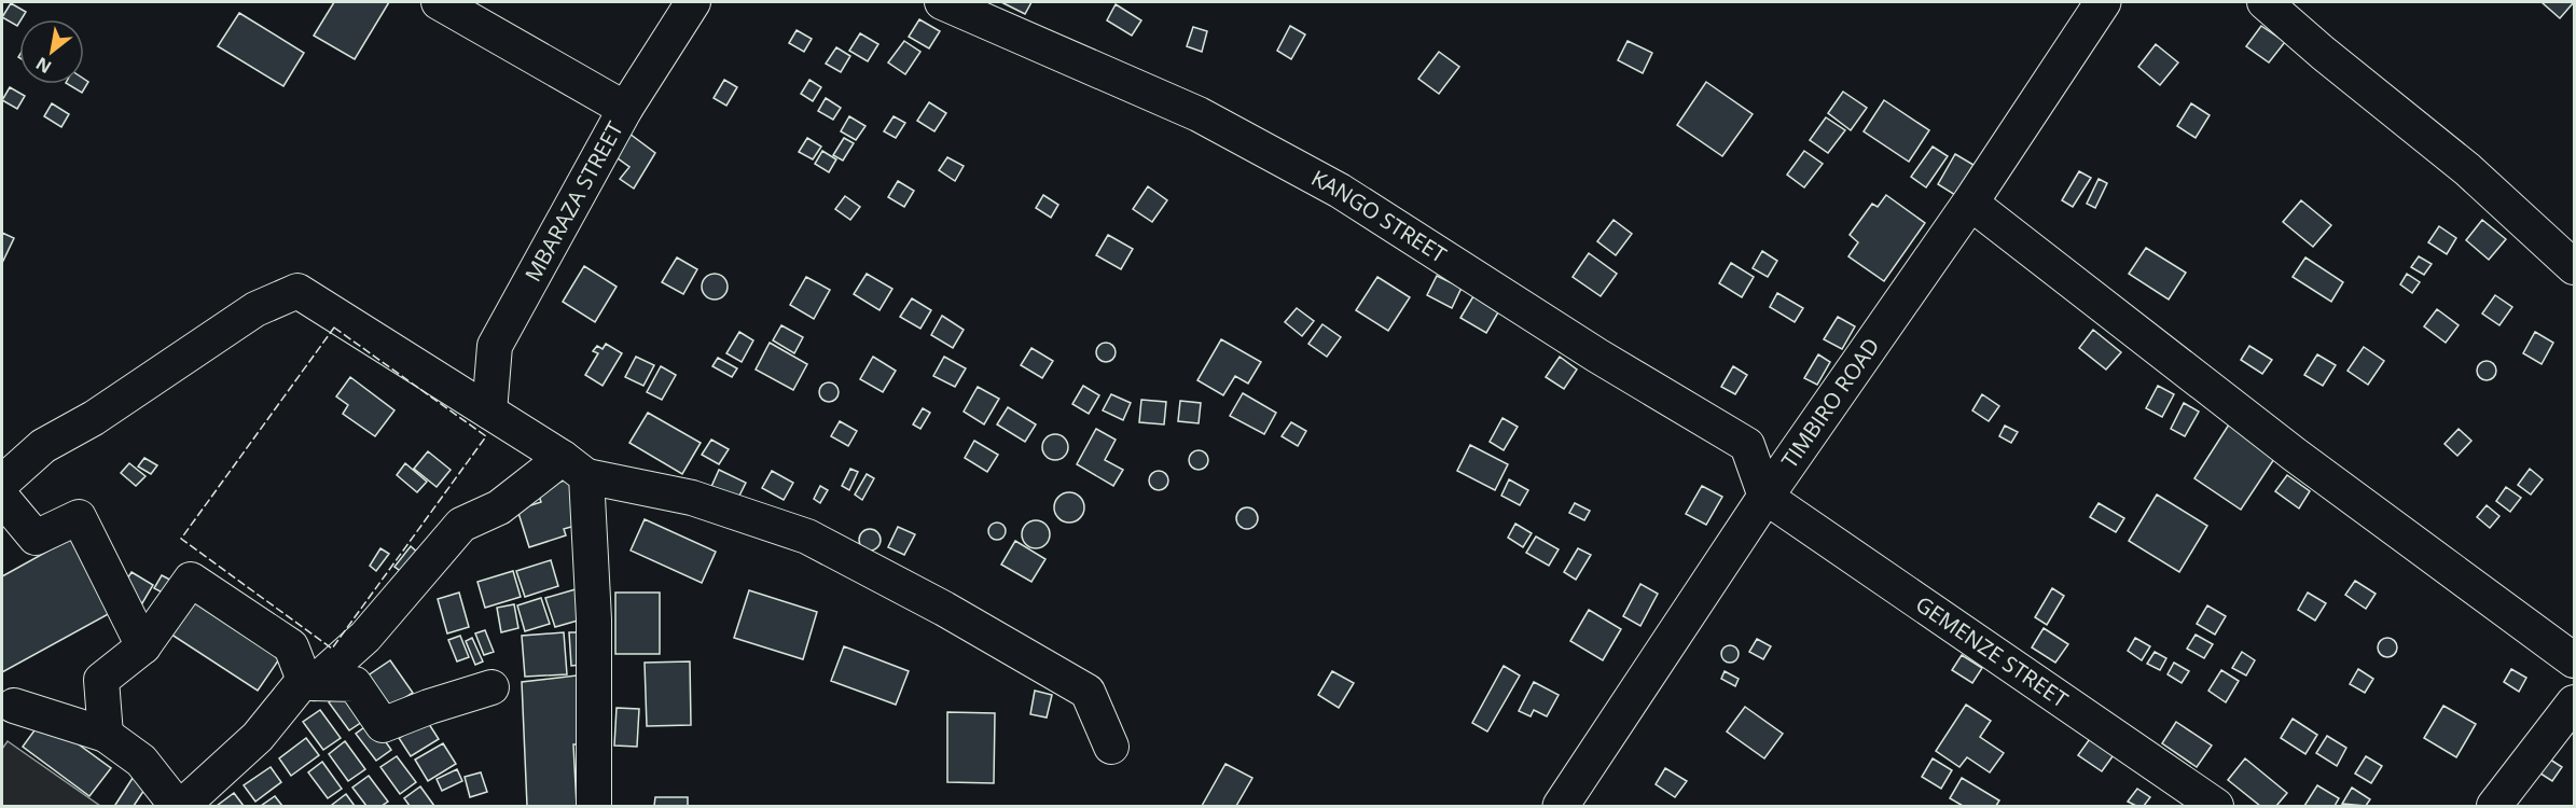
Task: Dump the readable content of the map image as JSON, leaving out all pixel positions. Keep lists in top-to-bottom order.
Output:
{
  "streets": {
    "main road": ["TIMBIRO ROAD"],
    "street": ["MBARAZA STREET", "KANGO STREET", "GEMENZE STREET"]
  },
  "crossings": [
    ["KANGO STREET", "TIMBIRO ROAD"],
    ["KANGO STREET", "GEMENZE STREET"],
    ["TIMBIRO ROAD", "GEMENZE STREET"]
  ],
  "north": "bottom left"
}
